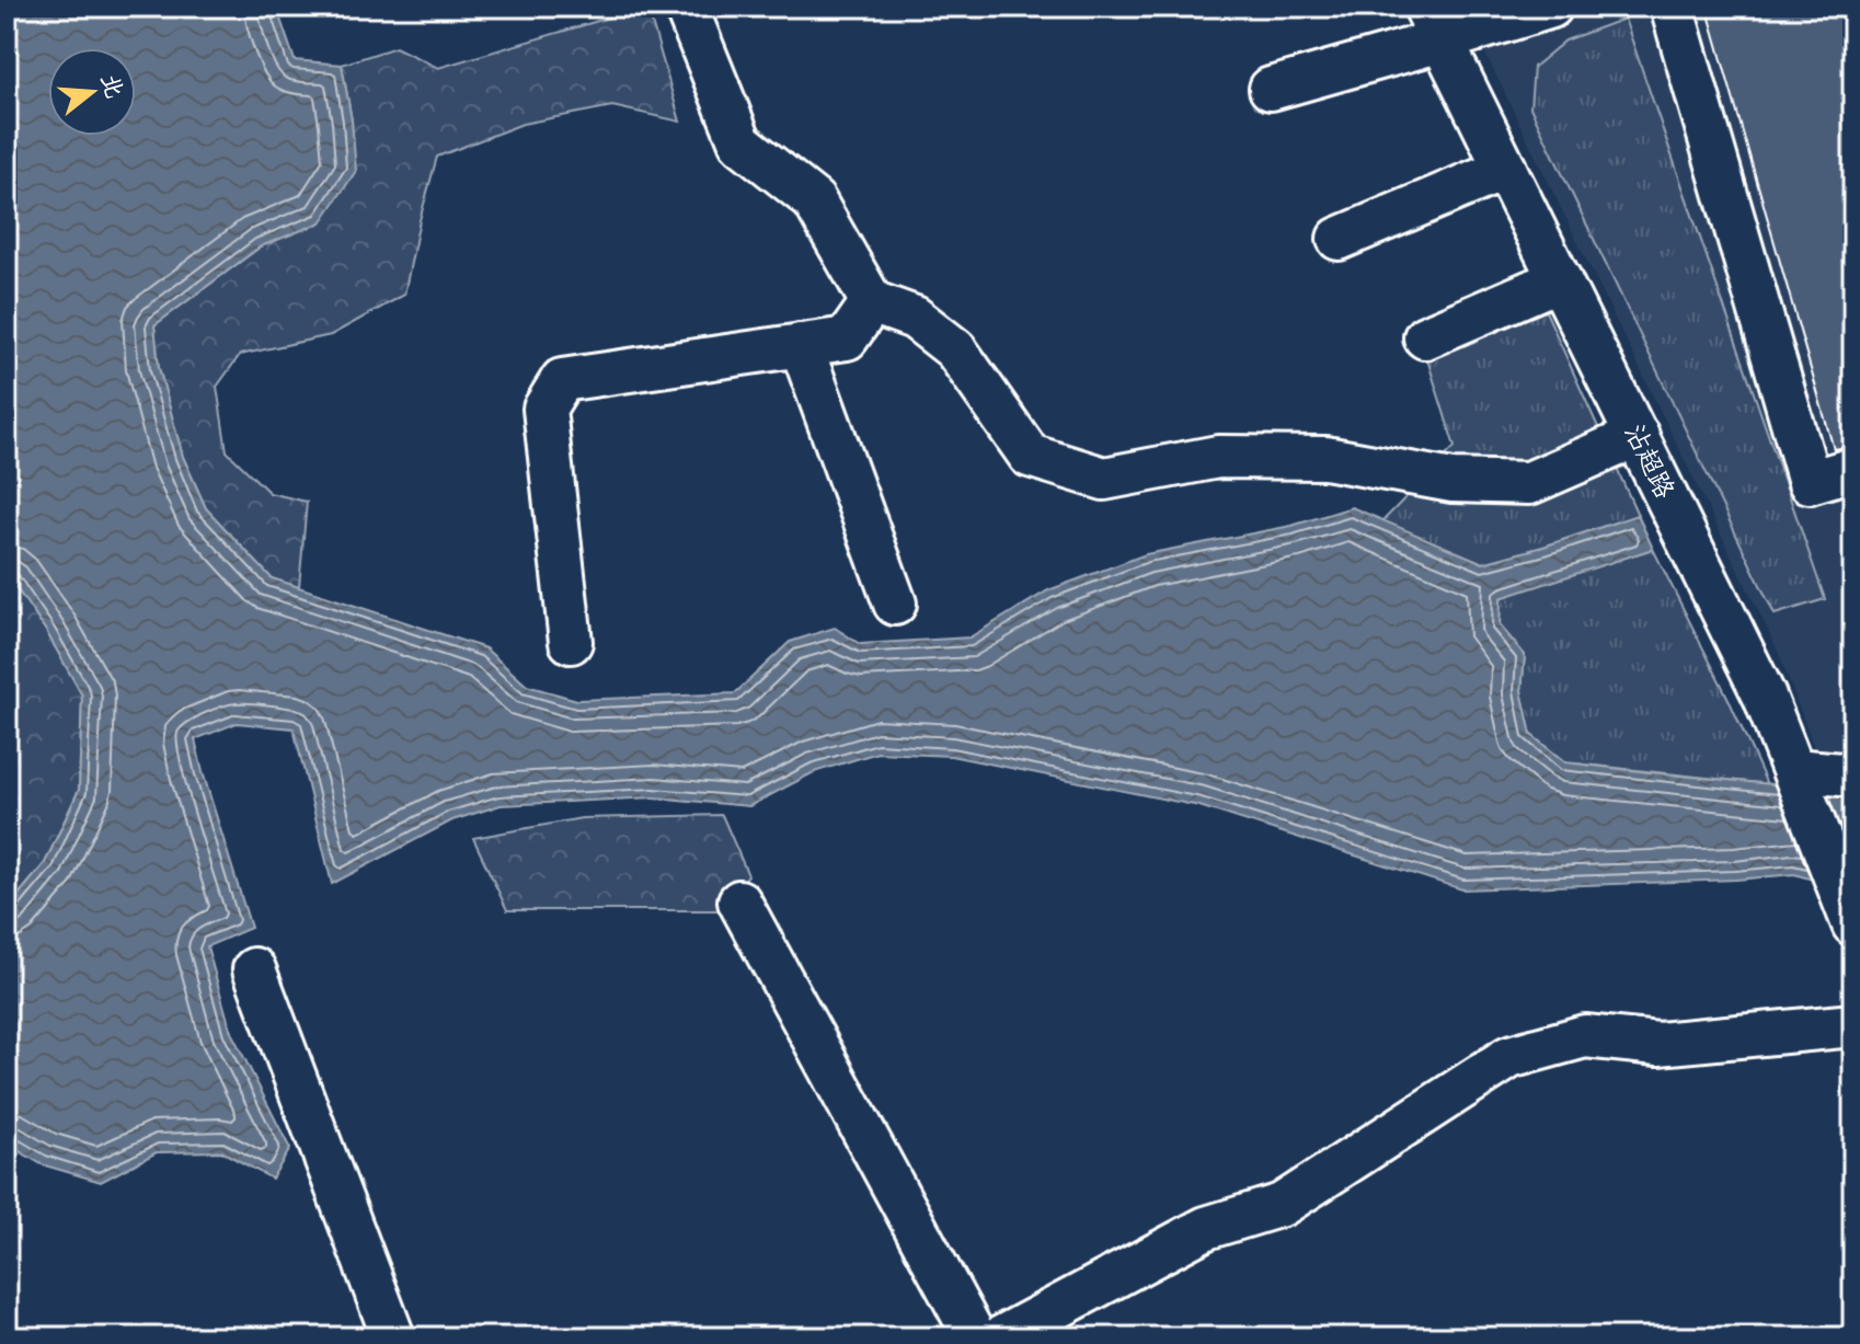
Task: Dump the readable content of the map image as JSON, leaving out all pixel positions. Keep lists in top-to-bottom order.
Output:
{
  "streets": {
    "street": ["沾超路"]
  },
  "north": "right"
}
